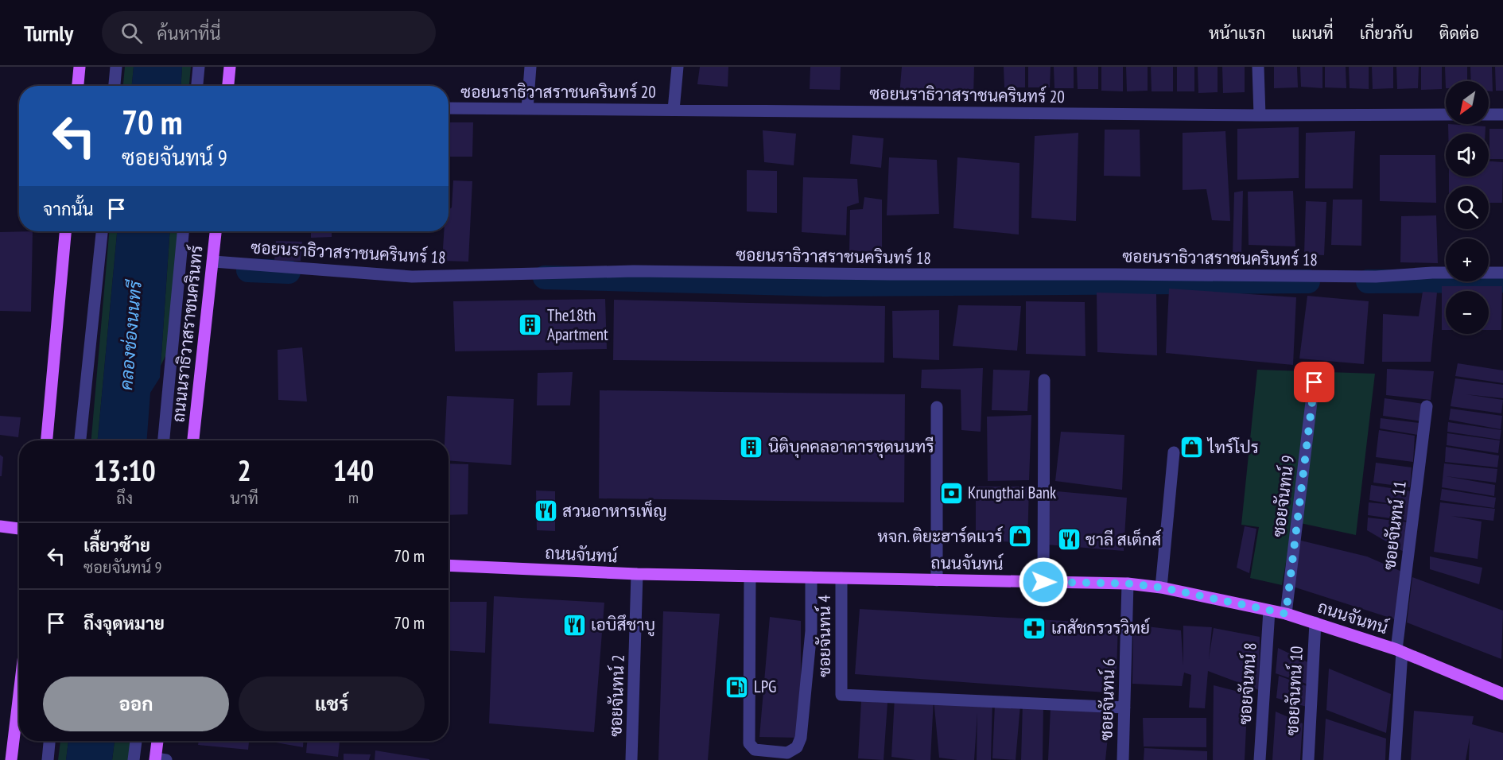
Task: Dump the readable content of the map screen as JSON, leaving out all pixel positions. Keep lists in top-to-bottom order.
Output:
{
  "streets": {
    "main road": ["ถนนนราธิวาสราชนครินทร์", "ถนนจันทน์"],
    "street": [
      "ซอยนราธิวาสราชนครินทร์ 20",
      "ซอยนราธิวาสราชนครินทร์ 18",
      "ซอยจันทน์ 9",
      "ซอยจันทน์ 11",
      "ซอยจันทน์ 4",
      "ซอยจันทน์ 8",
      "ซอยจันทน์ 10",
      "ซอยจันทน์ 2",
      "ซอยจันทน์ 6"
    ]
  },
  "crossings": [
    ["ซอยนราธิวาสราชนครินทร์ 18", "ถนนนราธิวาสราชนครินทร์"],
    ["ซอยจันทน์ 9", "ถนนจันทน์"],
    ["ซอยจันทน์ 11", "ถนนจันทน์"],
    ["ถนนจันทน์", "ซอยจันทน์ 4"],
    ["ถนนจันทน์", "ซอยจันทน์ 8"],
    ["ถนนจันทน์", "ซอยจันทน์ 10"],
    ["ถนนจันทน์", "ซอยจันทน์ 2"],
    ["ถนนจันทน์", "ซอยจันทน์ 6"],
    ["ซอยจันทน์ 4", "ซอยจันทน์ 6"]
  ],
  "water": ["คลองช่องนนทรี"],
  "places": {
    "building": ["The18th Apartment", "นิติบุคคลอาคารชุดนนทรี"],
    "shop": ["ไทร์โปร", "หจก. ติยะฮาร์ดแวร์"],
    "bank": ["Krungthai Bank"],
    "restaurant": ["สวนอาหารเพ็ญ", "ชาลี สเต็กส์", "เอบิสึชาบู"],
    "pharmacy": ["เภสัชกรวรวิทย์"],
    "fuel station": ["LPG"]
  },
  "north": "bottom left",
  "page": {
    "header": "Turnly",
    "search": "ค้นหาที่นี่",
    "nav": [
      "หน้าแรก",
      "แผนที่",
      "เกี่ยวกับ",
      "ติดต่อ"
    ],
    "map_buttons": ["+", "−"],
    "turn": ["70 m", "ซอยจันทน์ 9"],
    "then": "จากนั้น",
    "eta": [
      "13:10",
      "ถึง",
      "2",
      "นาที",
      "140",
      "m"
    ],
    "list": [
      {
        "name": "เลี้ยวซ้าย",
        "note": "ซอยจันทน์ 9",
        "value": "70 m"
      },
      {
        "name": "ถึงจุดหมาย",
        "value": "70 m"
      }
    ],
    "buttons": ["ออก", "แชร์"]
  }
}
